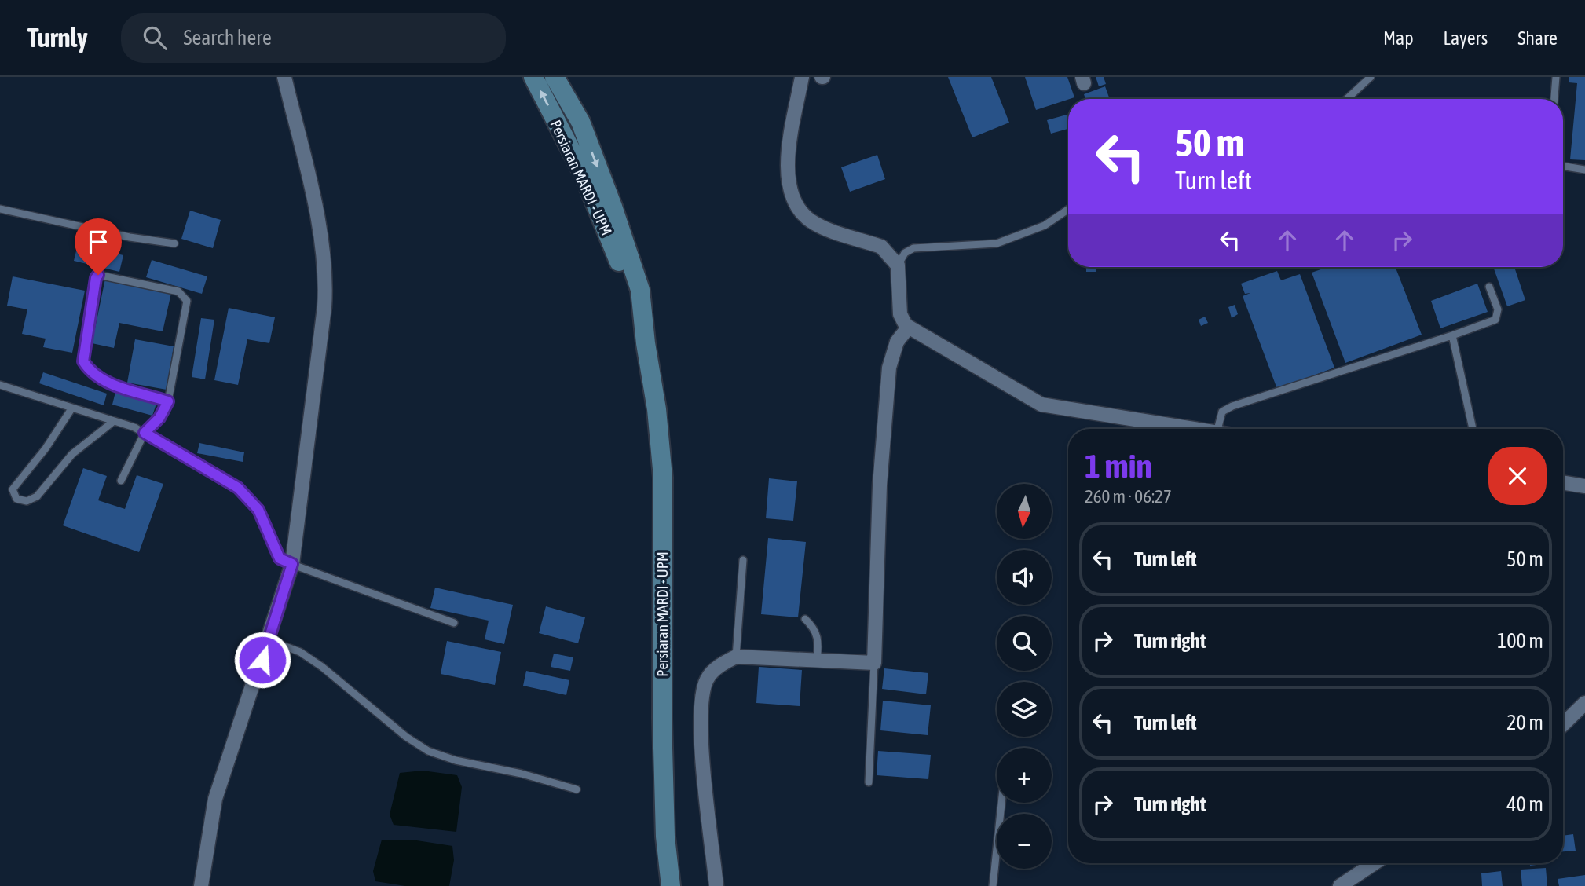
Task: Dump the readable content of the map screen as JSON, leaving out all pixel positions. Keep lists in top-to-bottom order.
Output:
{
  "streets": {
    "street": ["Persiaran MARDI - UPM"]
  },
  "north": "bottom",
  "page": {
    "header": "Turnly",
    "search": "Search here",
    "nav": ["Map", "Layers", "Share"],
    "turn": ["50 m", "Turn left"],
    "heading": ["1 min", "260 m · 06:27"],
    "map_buttons": ["+", "−"],
    "list": [
      {
        "name": "Turn left",
        "value": "50 m"
      },
      {
        "name": "Turn right",
        "value": "100 m"
      },
      {
        "name": "Turn left",
        "value": "20 m"
      },
      {
        "name": "Turn right",
        "value": "40 m"
      }
    ]
  }
}
